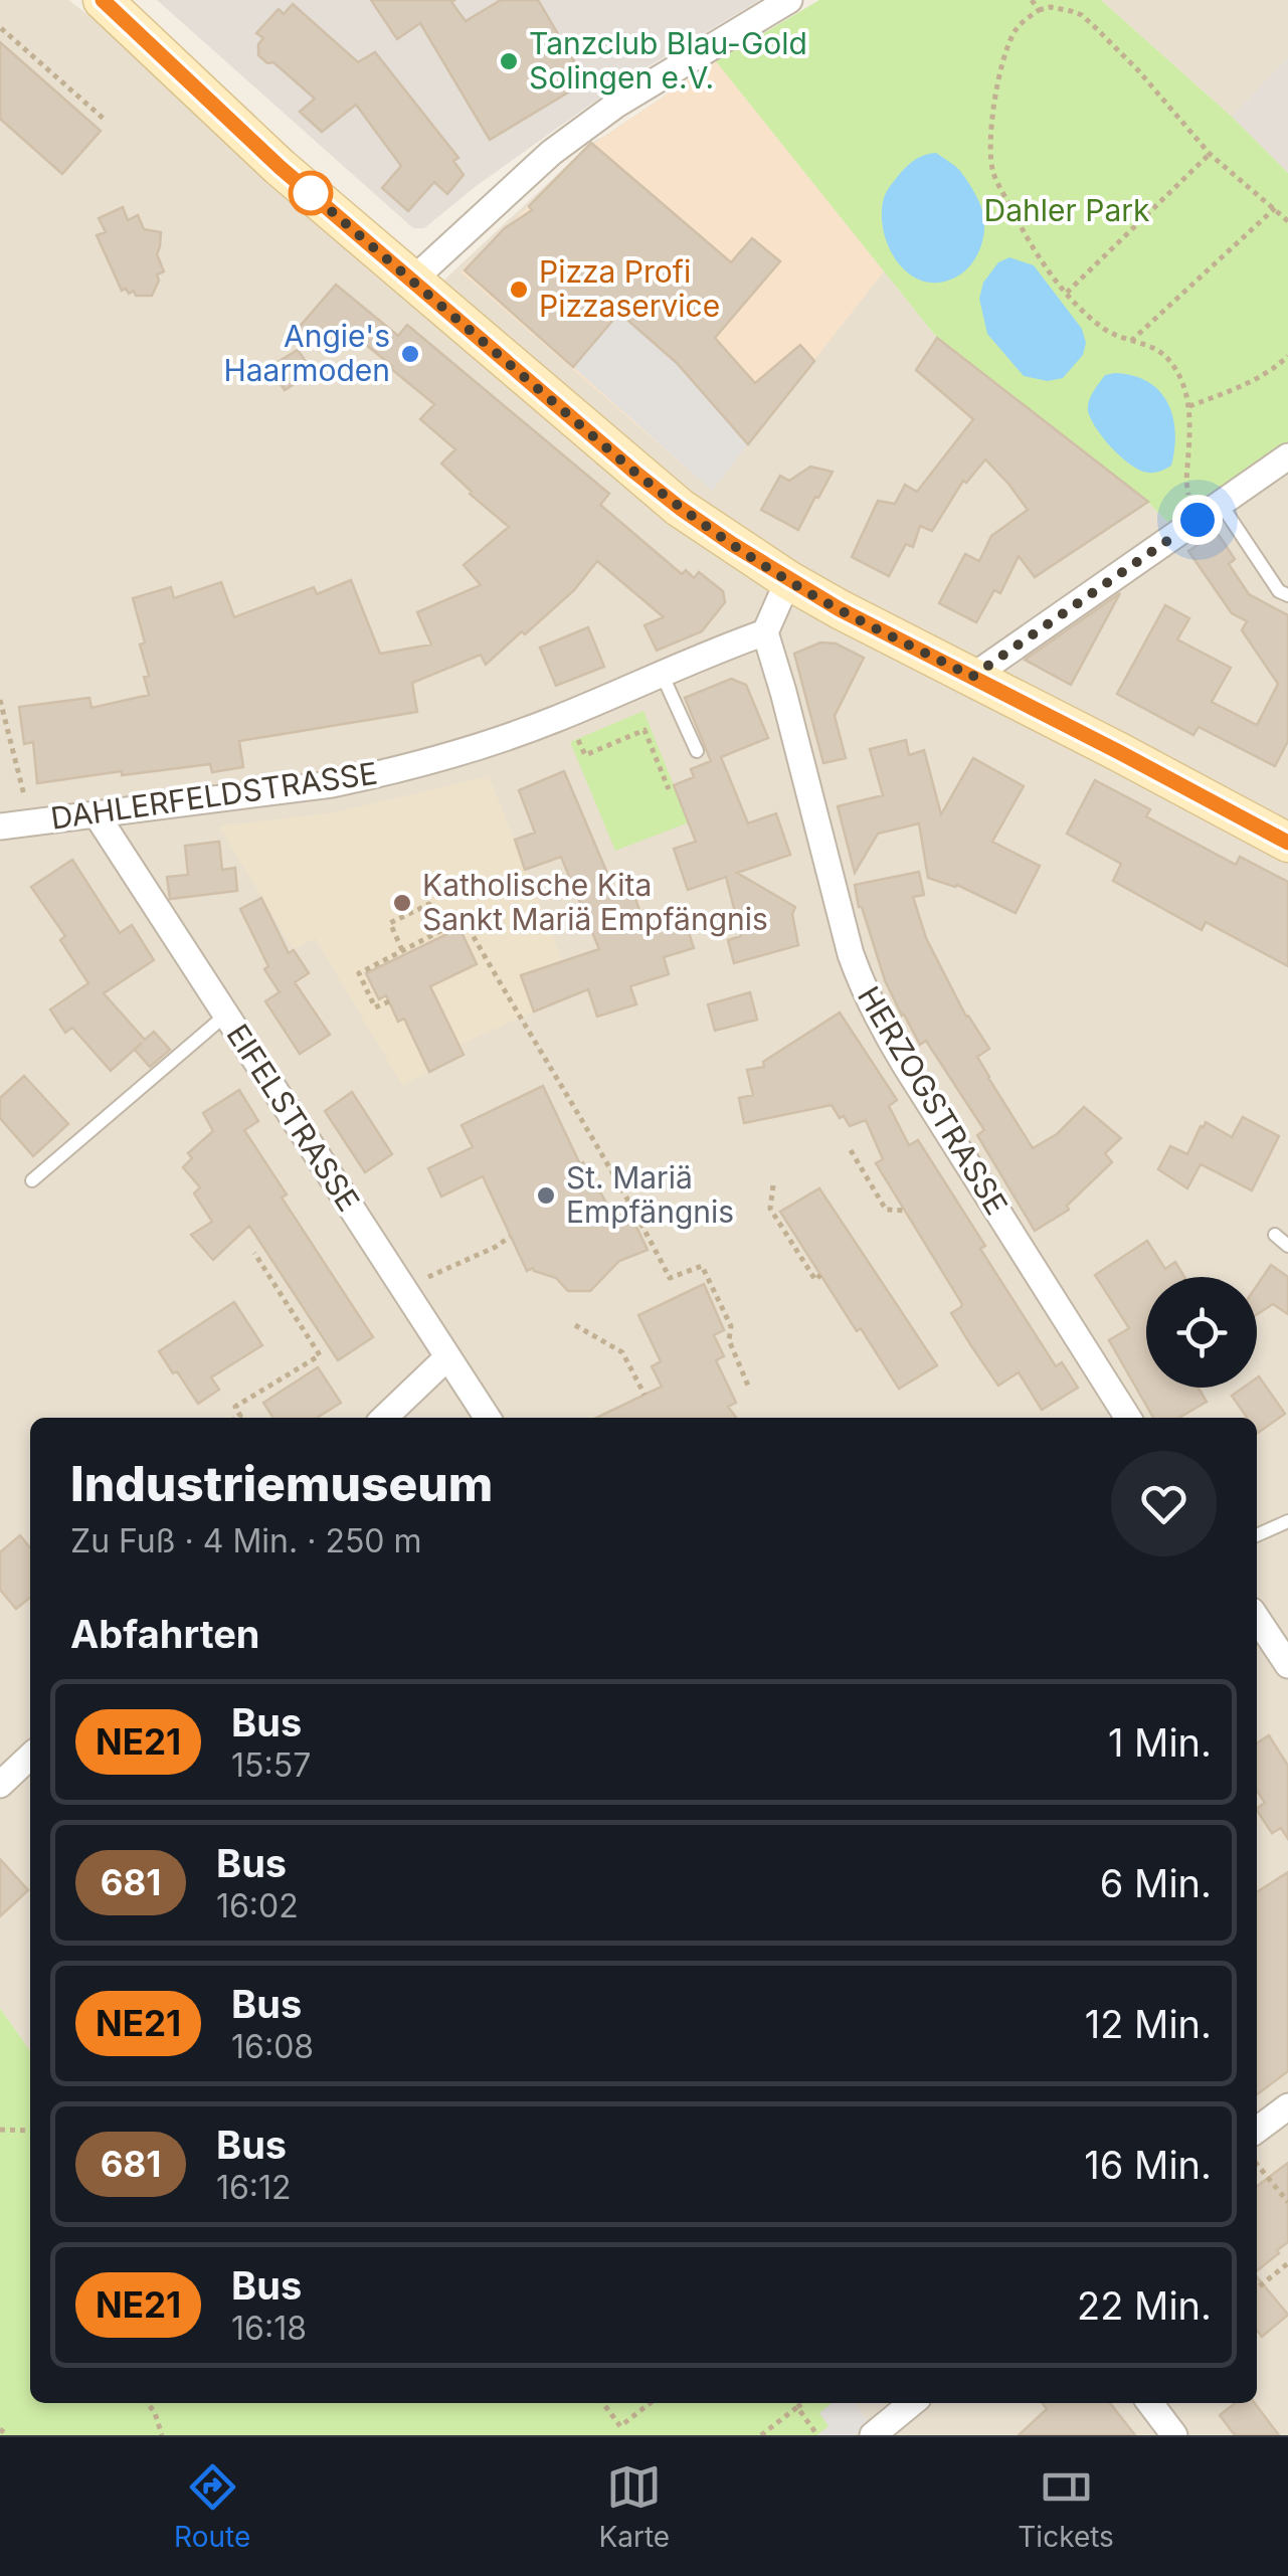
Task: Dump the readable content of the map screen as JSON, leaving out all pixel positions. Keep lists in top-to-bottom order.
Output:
{
  "streets": {
    "street": ["DAHLERFELDSTRASSE", "HERZOGSTRASSE", "EIFELSTRASSE"]
  },
  "crossings": [
    ["DAHLERFELDSTRASSE", "HERZOGSTRASSE"],
    ["DAHLERFELDSTRASSE", "EIFELSTRASSE"]
  ],
  "parks": ["Dahler Park"],
  "places": [
    "Tanzclub Blau-Gold Solingen e.V.",
    "Pizza Profi Pizzaservice",
    "Angie's Haarmoden",
    "Katholische Kita Sankt Mariä Empfängnis",
    "St. Mariä Empfängnis"
  ],
  "lines": ["bus line NE21"],
  "page": {
    "heading": [
      ["Industriemuseum", "Zu Fuß · 4 Min. · 250 m"],
      "Abfahrten"
    ],
    "list": [
      {
        "mark": "NE21",
        "name": "Bus",
        "note": "15:57",
        "value": "1 Min."
      },
      {
        "mark": "681",
        "name": "Bus",
        "note": "16:02",
        "value": "6 Min."
      },
      {
        "mark": "NE21",
        "name": "Bus",
        "note": "16:08",
        "value": "12 Min."
      },
      {
        "mark": "681",
        "name": "Bus",
        "note": "16:12",
        "value": "16 Min."
      },
      {
        "mark": "NE21",
        "name": "Bus",
        "note": "16:18",
        "value": "22 Min."
      }
    ],
    "tabs": ["Route", "Karte", "Tickets"]
  }
}
